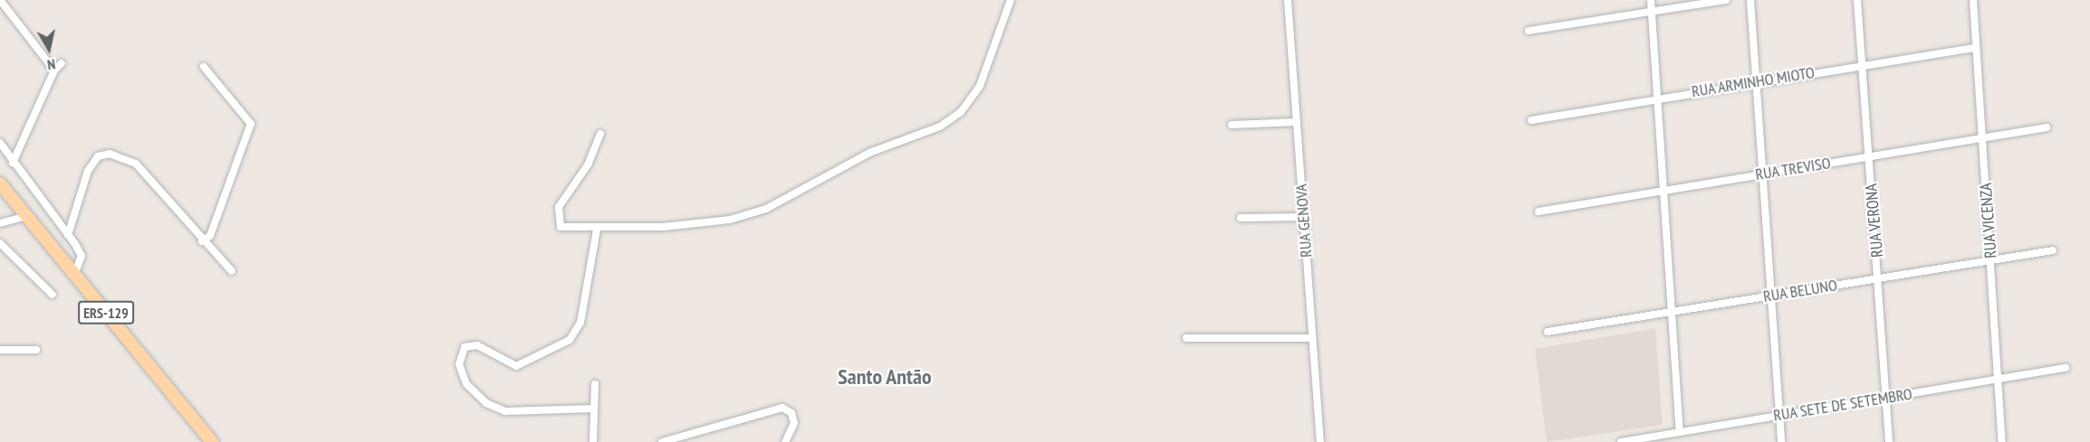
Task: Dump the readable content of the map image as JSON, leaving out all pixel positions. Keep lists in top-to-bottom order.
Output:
{
  "streets": {
    "main road": ["ERS-129"],
    "street": [
      "RUA ARMINHO MIOTO",
      "RUA TREVISO",
      "RUA GENOVA",
      "RUA VERONA",
      "RUA VICENZA",
      "RUA BELUNO",
      "RUA SETE DE SETEMBRO"
    ]
  },
  "crossings": [
    ["RUA ARMINHO MIOTO", "RUA VERONA"],
    ["RUA ARMINHO MIOTO", "RUA VICENZA"],
    ["RUA TREVISO", "RUA VERONA"],
    ["RUA TREVISO", "RUA VICENZA"],
    ["RUA VERONA", "RUA BELUNO"],
    ["RUA VERONA", "RUA SETE DE SETEMBRO"],
    ["RUA VICENZA", "RUA BELUNO"],
    ["RUA VICENZA", "RUA SETE DE SETEMBRO"]
  ],
  "districts": ["Santo Antão"],
  "north": "bottom"
}
